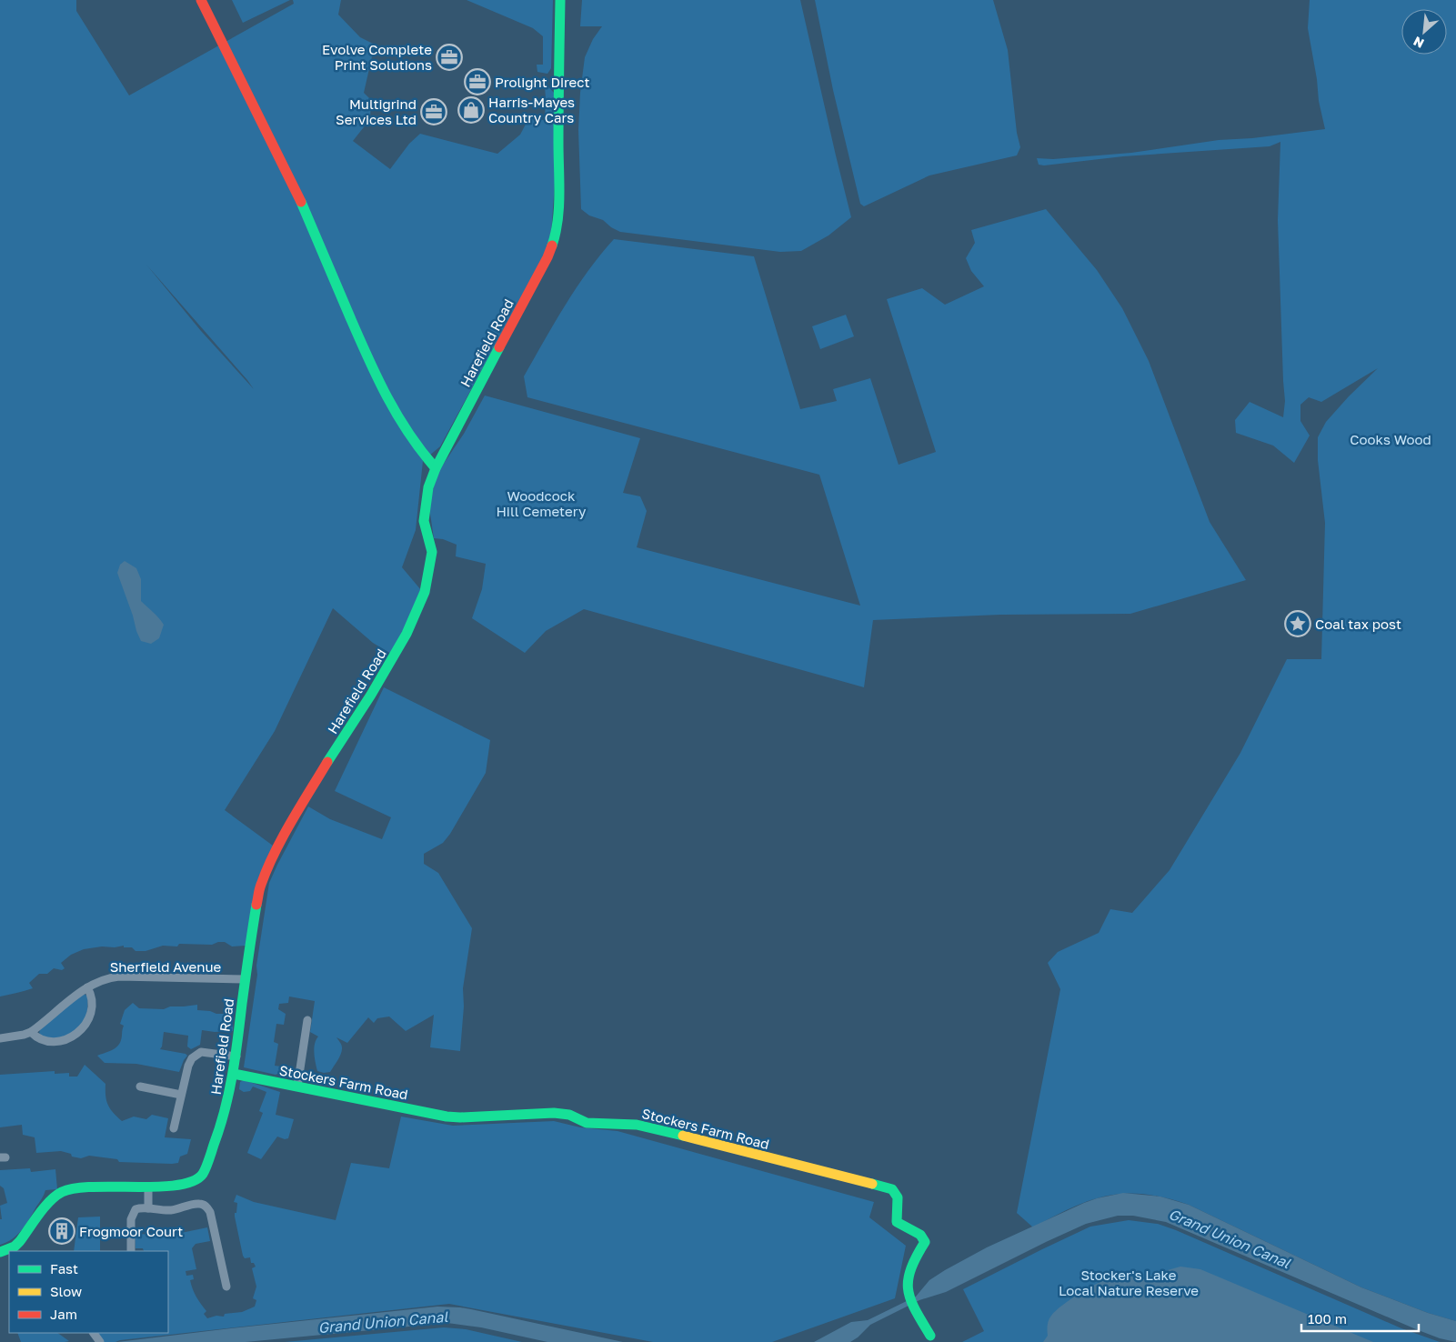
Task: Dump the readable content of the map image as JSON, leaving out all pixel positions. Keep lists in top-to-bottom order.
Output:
{
  "streets": {
    "street": ["Harefield Road", "Sherfield Avenue", "Stockers Farm Road"]
  },
  "crossings": [
    ["Harefield Road", "Sherfield Avenue"],
    ["Harefield Road", "Stockers Farm Road"]
  ],
  "water": ["Grand Union Canal"],
  "parks": ["Cooks Wood", "Woodcock Hill Cemetery", "Stocker's Lake Local Nature Reserve"],
  "places": {
    "office": ["Evolve Complete Print Solutions", "Prolight Direct", "Multigrind Services Ltd"],
    "shop": ["Harris-Mayes Country Cars"],
    "place": ["Coal tax post"],
    "building": ["Frogmoor Court"]
  },
  "legend": ["Fast", "Slow", "Jam"],
  "scale_bar": "100 m",
  "north": "bottom left"
}
